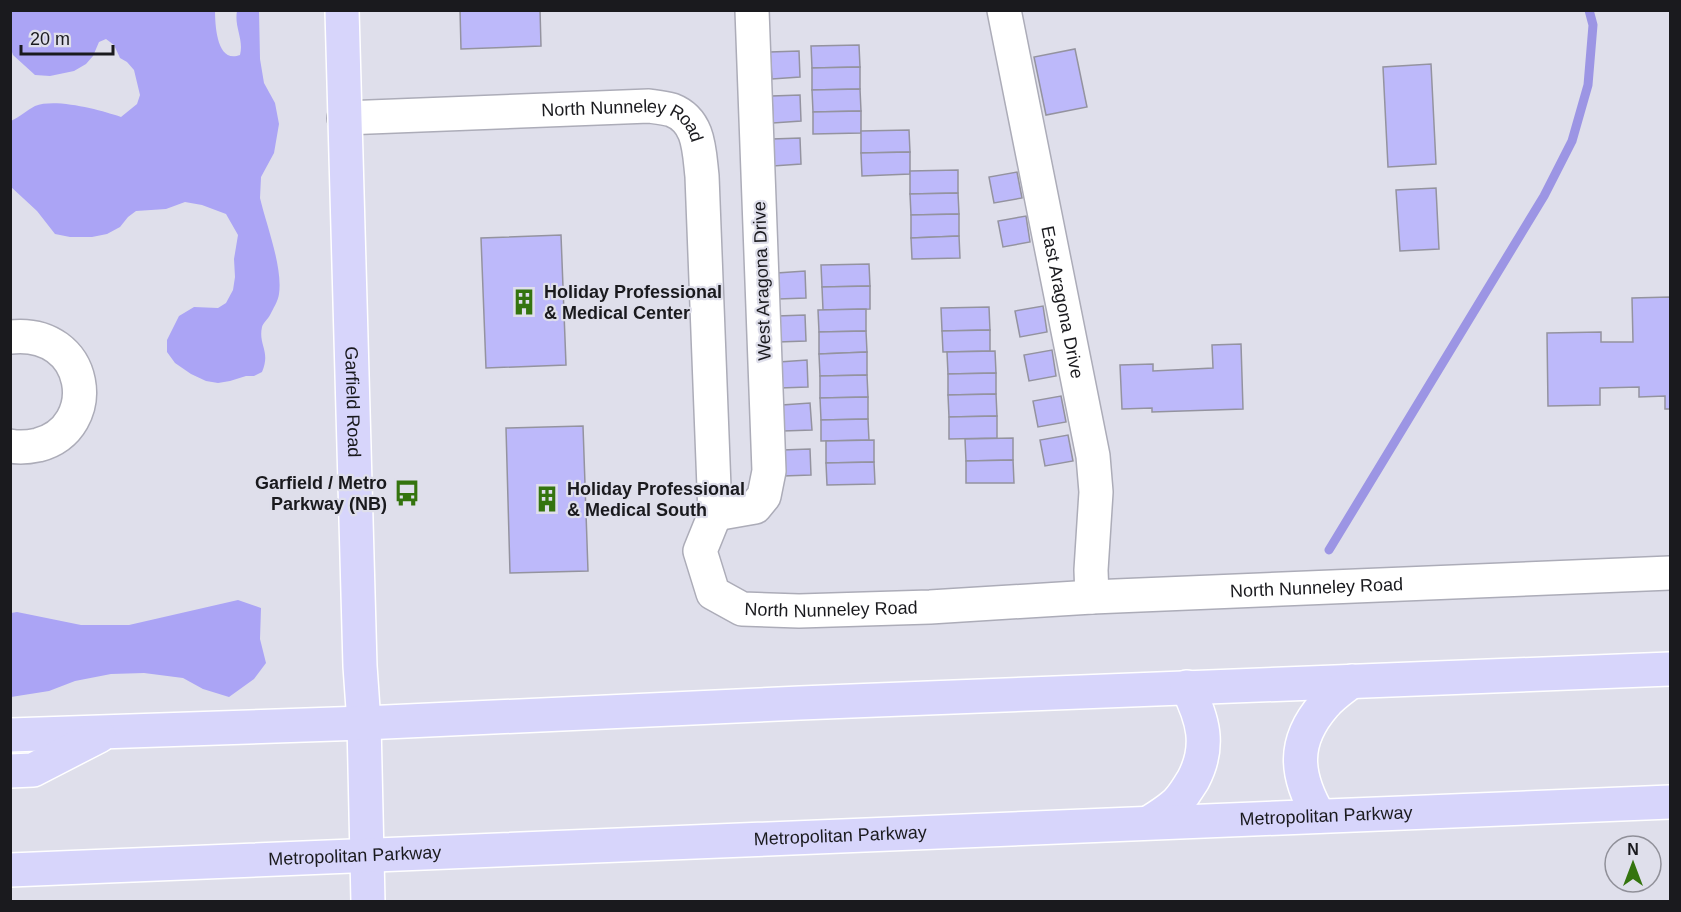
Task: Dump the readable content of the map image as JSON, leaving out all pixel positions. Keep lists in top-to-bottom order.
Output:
{
  "streets": {
    "main road": ["Garfield Road", "Metropolitan Parkway"],
    "street": ["North Nunneley Road", "West Aragona Drive", "East Aragona Drive"]
  },
  "crossings": [
    ["North Nunneley Road", "West Aragona Drive"],
    ["North Nunneley Road", "East Aragona Drive"],
    ["North Nunneley Road", "Garfield Road"],
    ["Garfield Road", "Metropolitan Parkway"]
  ],
  "places": {
    "building": ["Holiday Professional & Medical Center", "Holiday Professional & Medical South"],
    "bus stop": ["Garfield / Metro Parkway (NB)"]
  },
  "scale_bar": "20 m",
  "north": "top"
}
